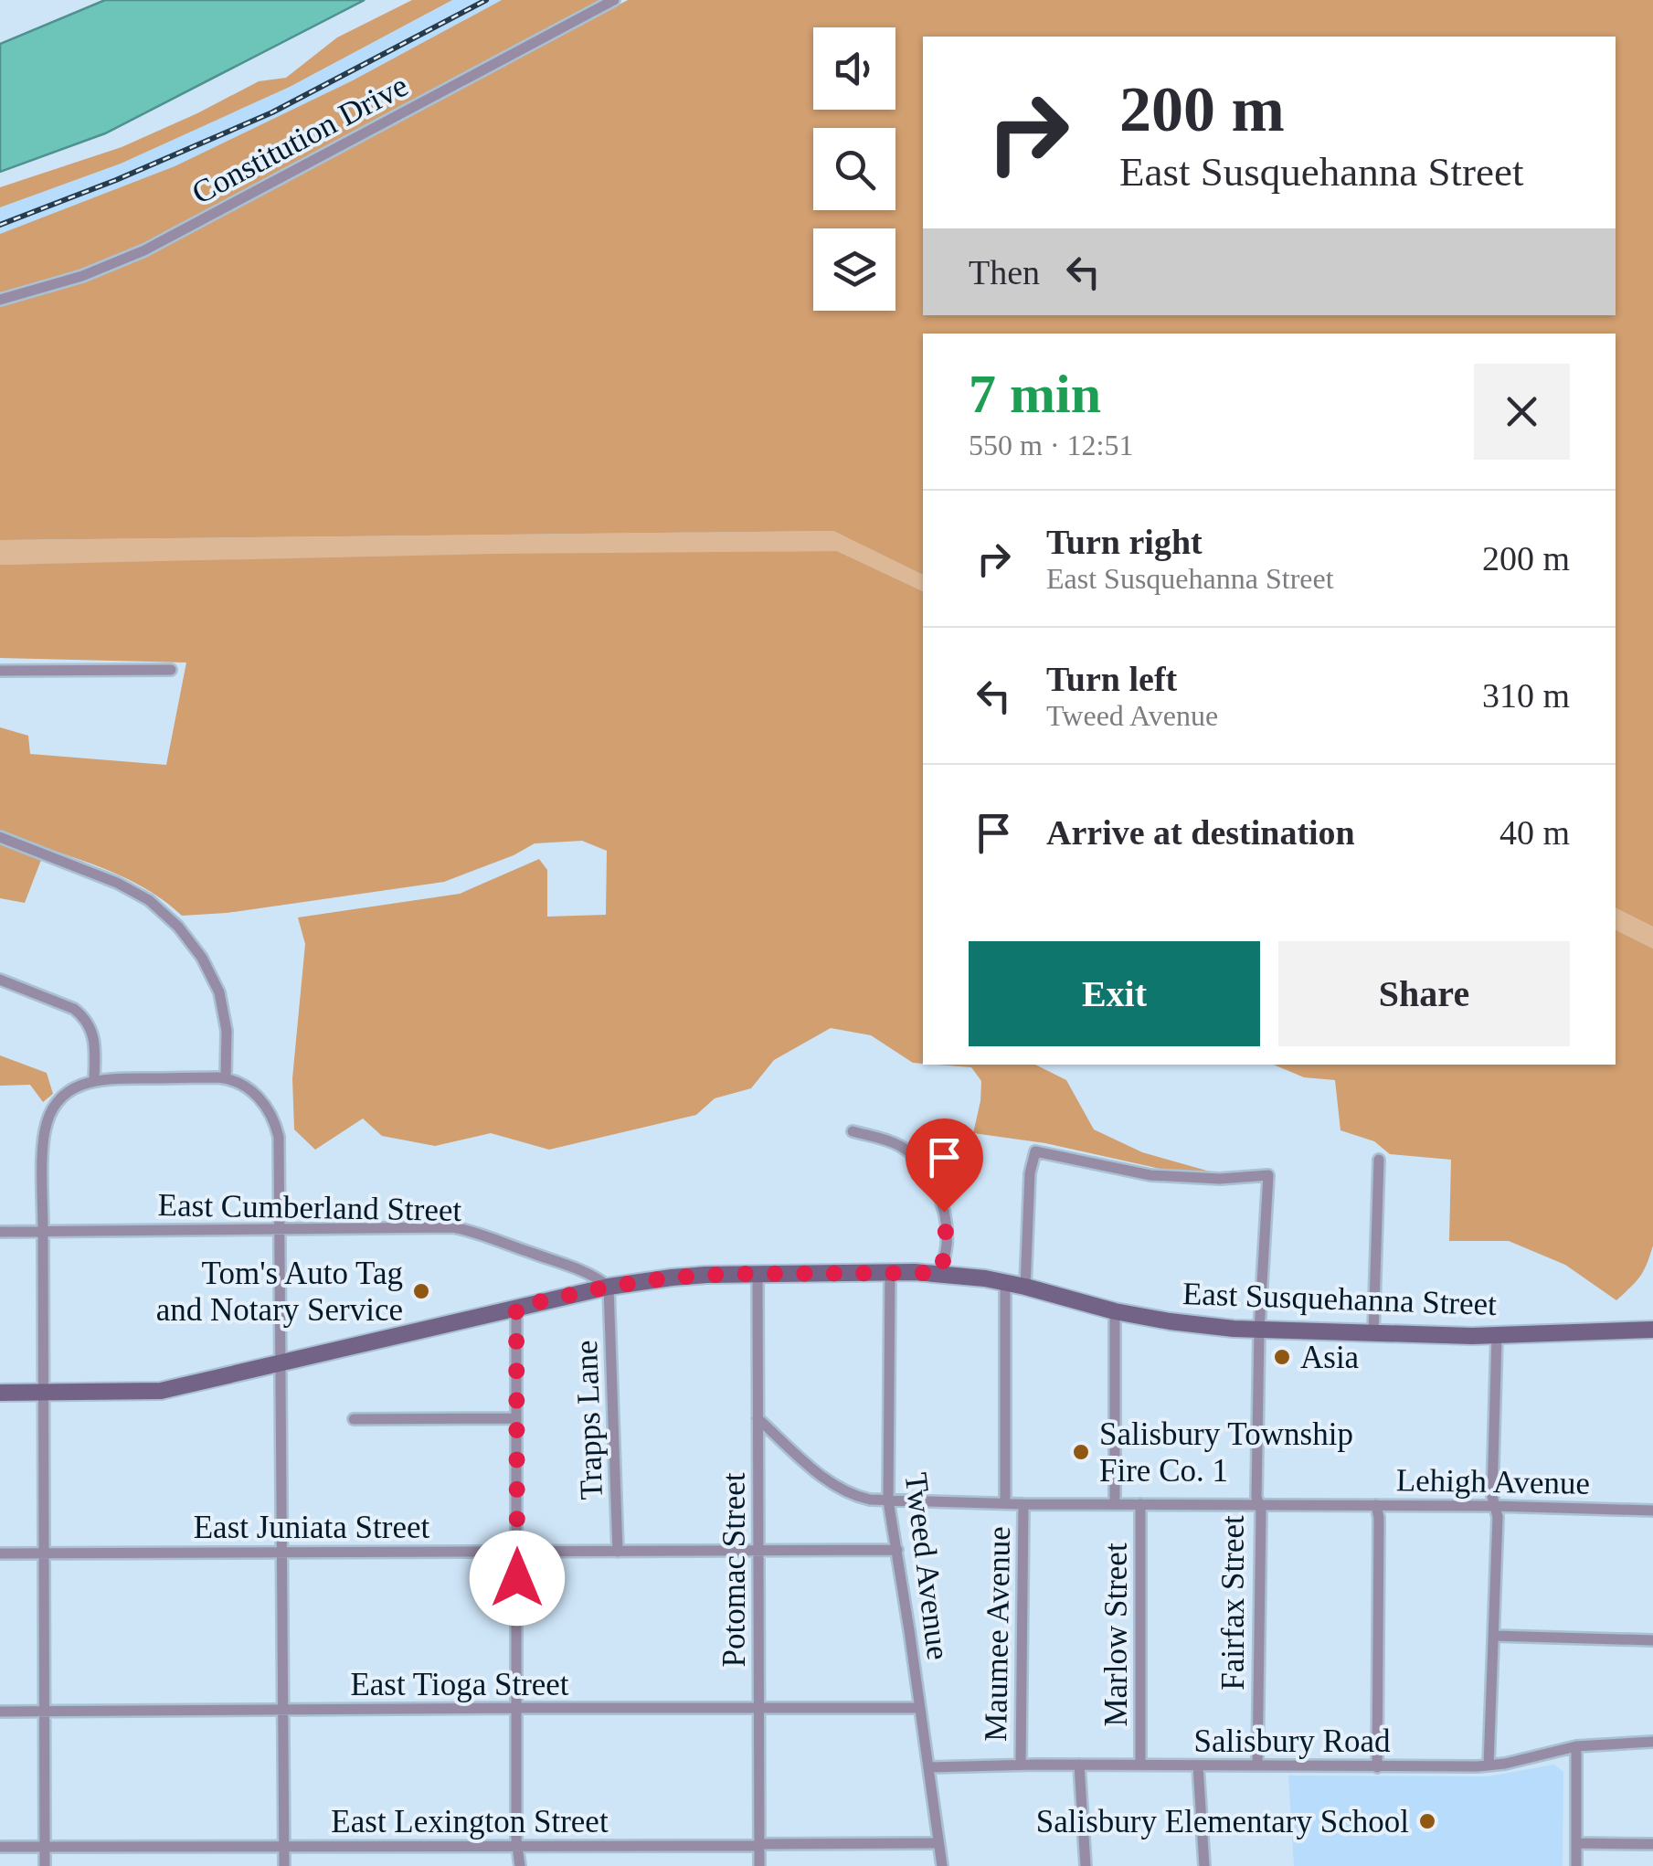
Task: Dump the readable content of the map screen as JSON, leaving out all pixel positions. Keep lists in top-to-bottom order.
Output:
{
  "streets": {
    "main road": ["East Susquehanna Street"],
    "street": [
      "Constitution Drive",
      "East Cumberland Street",
      "Trapps Lane",
      "Lehigh Avenue",
      "East Juniata Street",
      "Tweed Avenue",
      "Potomac Street",
      "Fairfax Street",
      "Maumee Avenue",
      "Marlow Street",
      "East Tioga Street",
      "Salisbury Road",
      "East Lexington Street"
    ]
  },
  "crossings": [
    ["East Cumberland Street", "East Susquehanna Street"],
    ["East Cumberland Street", "Trapps Lane"],
    ["East Susquehanna Street", "Trapps Lane"],
    ["East Susquehanna Street", "Tweed Avenue"],
    ["East Susquehanna Street", "Potomac Street"],
    ["East Susquehanna Street", "Fairfax Street"],
    ["East Susquehanna Street", "Maumee Avenue"],
    ["East Susquehanna Street", "Marlow Street"],
    ["Trapps Lane", "East Juniata Street"],
    ["Lehigh Avenue", "Tweed Avenue"],
    ["Lehigh Avenue", "Potomac Street"],
    ["Lehigh Avenue", "Fairfax Street"],
    ["Lehigh Avenue", "Maumee Avenue"],
    ["Lehigh Avenue", "Marlow Street"],
    ["East Juniata Street", "Tweed Avenue"],
    ["East Juniata Street", "Potomac Street"],
    ["Tweed Avenue", "East Tioga Street"],
    ["Tweed Avenue", "Salisbury Road"],
    ["Tweed Avenue", "East Lexington Street"],
    ["Potomac Street", "East Tioga Street"],
    ["Potomac Street", "East Lexington Street"],
    ["Fairfax Street", "Salisbury Road"],
    ["Maumee Avenue", "Salisbury Road"],
    ["Marlow Street", "Salisbury Road"]
  ],
  "places": [
    "Tom's Auto Tag and Notary Service",
    "Asia",
    "Salisbury Township Fire Co. 1",
    "Salisbury Elementary School"
  ],
  "page": {
    "turn": ["200 m", "East Susquehanna Street"],
    "then": "Then",
    "heading": ["7 min", "550 m · 12:51"],
    "list": [
      {
        "name": "Turn right",
        "note": "East Susquehanna Street",
        "value": "200 m"
      },
      {
        "name": "Turn left",
        "note": "Tweed Avenue",
        "value": "310 m"
      },
      {
        "name": "Arrive at destination",
        "value": "40 m"
      }
    ],
    "buttons": ["Exit", "Share"]
  }
}
